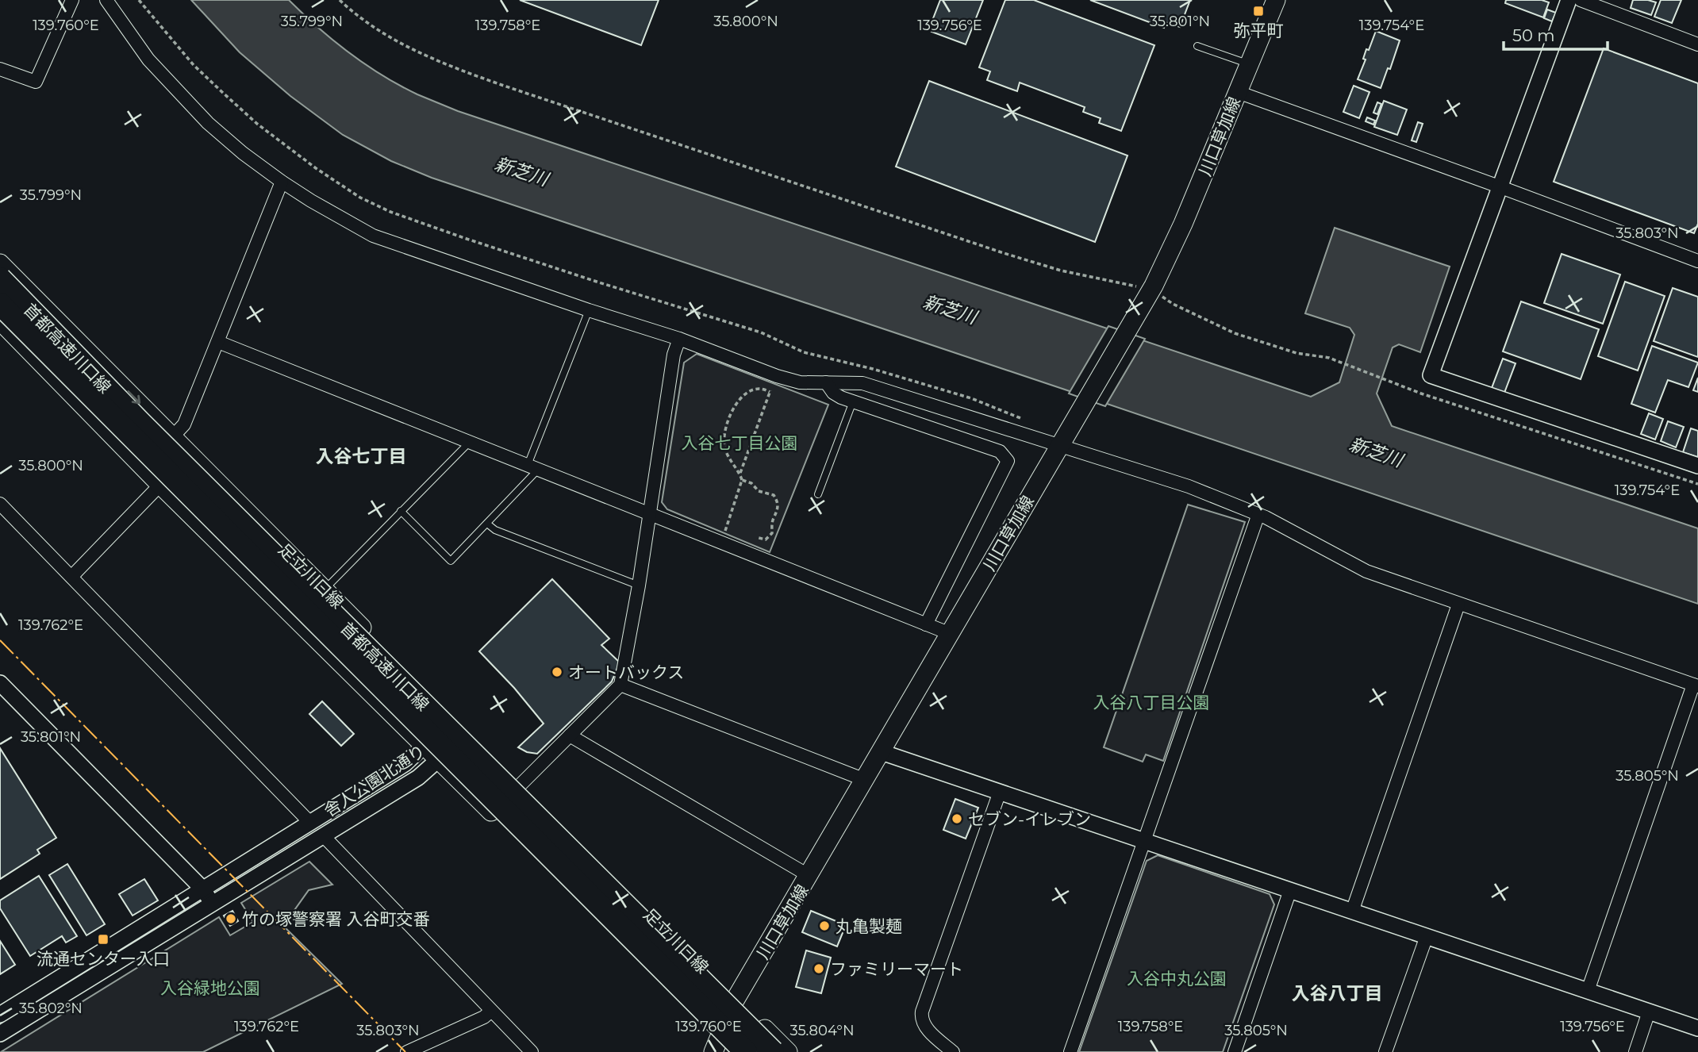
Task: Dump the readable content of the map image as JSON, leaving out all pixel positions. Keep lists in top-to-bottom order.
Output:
{
  "streets": {
    "highway": ["首都高速川口線"],
    "main road": ["川口草加線", "足立川口線"],
    "street": ["舎人公園北通り"]
  },
  "crossings": [
    ["川口草加線", "足立川口線"],
    ["足立川口線", "舎人公園北通り"]
  ],
  "districts": ["入谷七丁目", "入谷八丁目"],
  "water": ["新芝川"],
  "parks": [
    "入谷七丁目公園",
    "入谷八丁目公園",
    "入谷中丸公園",
    "入谷緑地公園"
  ],
  "places": {
    "transit": ["弥平町", "流通センター入口"],
    "other": [
      "オートバックス",
      "セブン-イレブン",
      "竹の塚警察署 入谷町交番",
      "丸亀製麺",
      "ファミリーマート"
    ]
  },
  "scale_bar": "50 m",
  "coordinates": [
    "35.799°N",
    "35.800°N",
    "35.801°N",
    "139.760°E",
    "139.758°E",
    "139.756°E",
    "139.754°E",
    "35.803°N",
    "139.762°E",
    "35.805°N",
    "35.802°N",
    "35.804°N"
  ]
}
